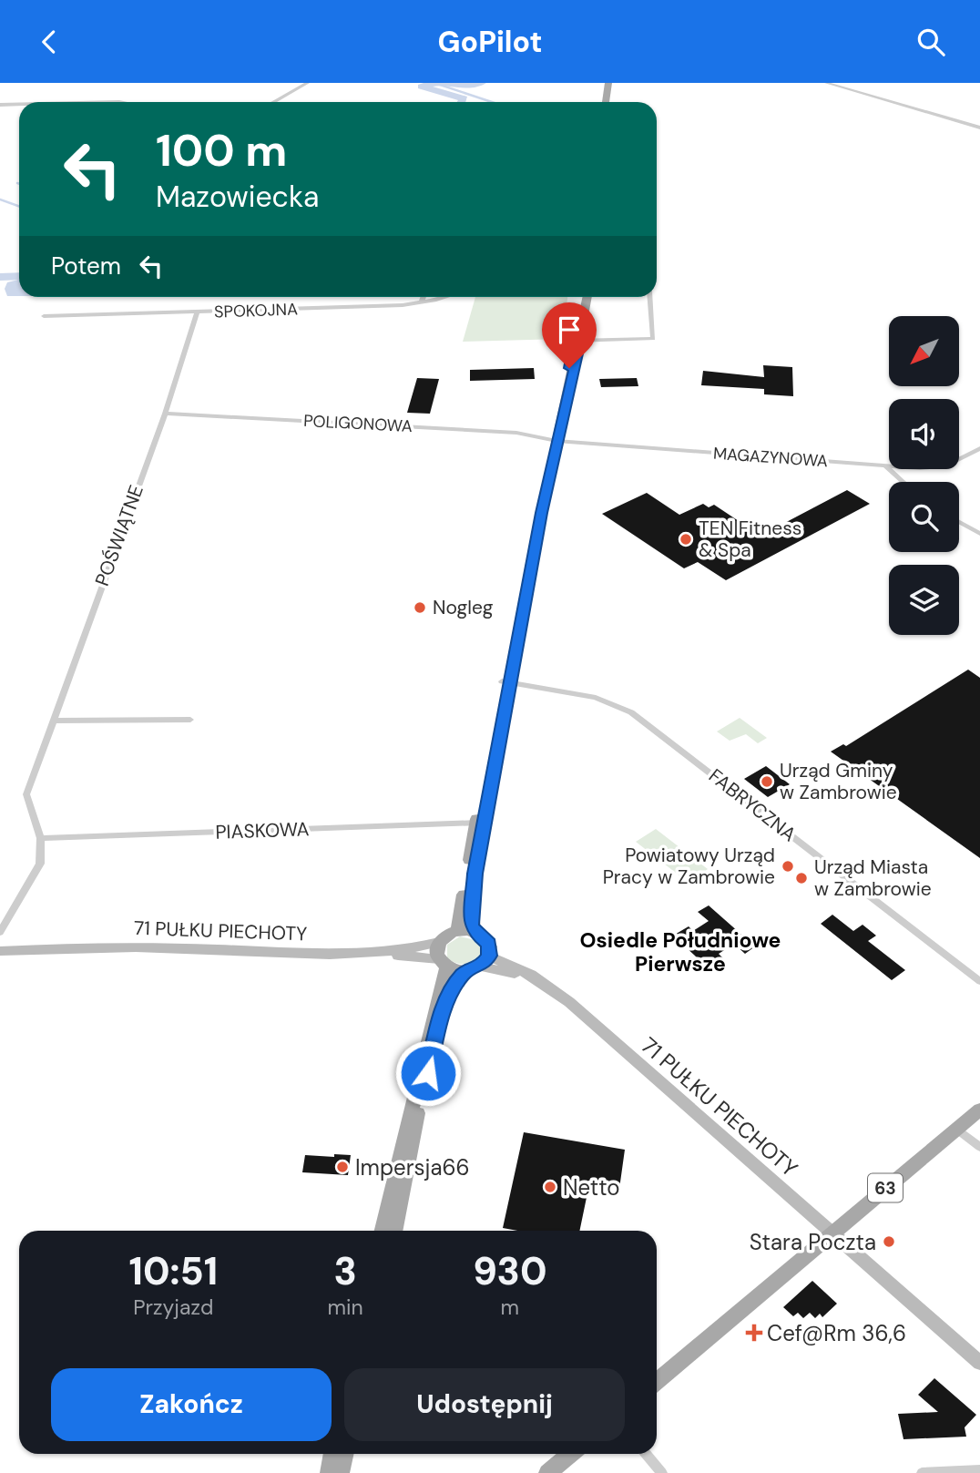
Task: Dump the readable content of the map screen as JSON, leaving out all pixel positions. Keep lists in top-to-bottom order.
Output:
{
  "streets": {
    "main road": ["63"],
    "street": [
      "SPOKOJNA",
      "POLIGONOWA",
      "MAGAZYNOWA",
      "POŚWIĄTNE",
      "FABRYCZNA",
      "PIASKOWA",
      "71 PUŁKU PIECHOTY"
    ]
  },
  "crossings": [
    ["SPOKOJNA", "POŚWIĄTNE"],
    ["POLIGONOWA", "MAGAZYNOWA"],
    ["POLIGONOWA", "POŚWIĄTNE"],
    ["POŚWIĄTNE", "PIASKOWA"],
    ["71 PUŁKU PIECHOTY", "63"]
  ],
  "districts": ["Osiedle Południowe Pierwsze"],
  "places": {
    "other": [
      "TEN Fitness & Spa",
      "Nogleg",
      "Urząd Gminy w Zambrowie",
      "Powiatowy Urząd Pracy w Zambrowie",
      "Urząd Miasta w Zambrowie",
      "Impersja66",
      "Netto",
      "Stara Poczta"
    ],
    "health": ["Cef@Rm 36,6"]
  },
  "north": "bottom left",
  "page": {
    "header": "GoPilot",
    "turn": ["100 m", "Mazowiecka"],
    "then": "Potem",
    "eta": [
      "10:51",
      "Przyjazd",
      "3",
      "min",
      "930",
      "m"
    ],
    "buttons": ["Zakończ", "Udostępnij"]
  }
}
